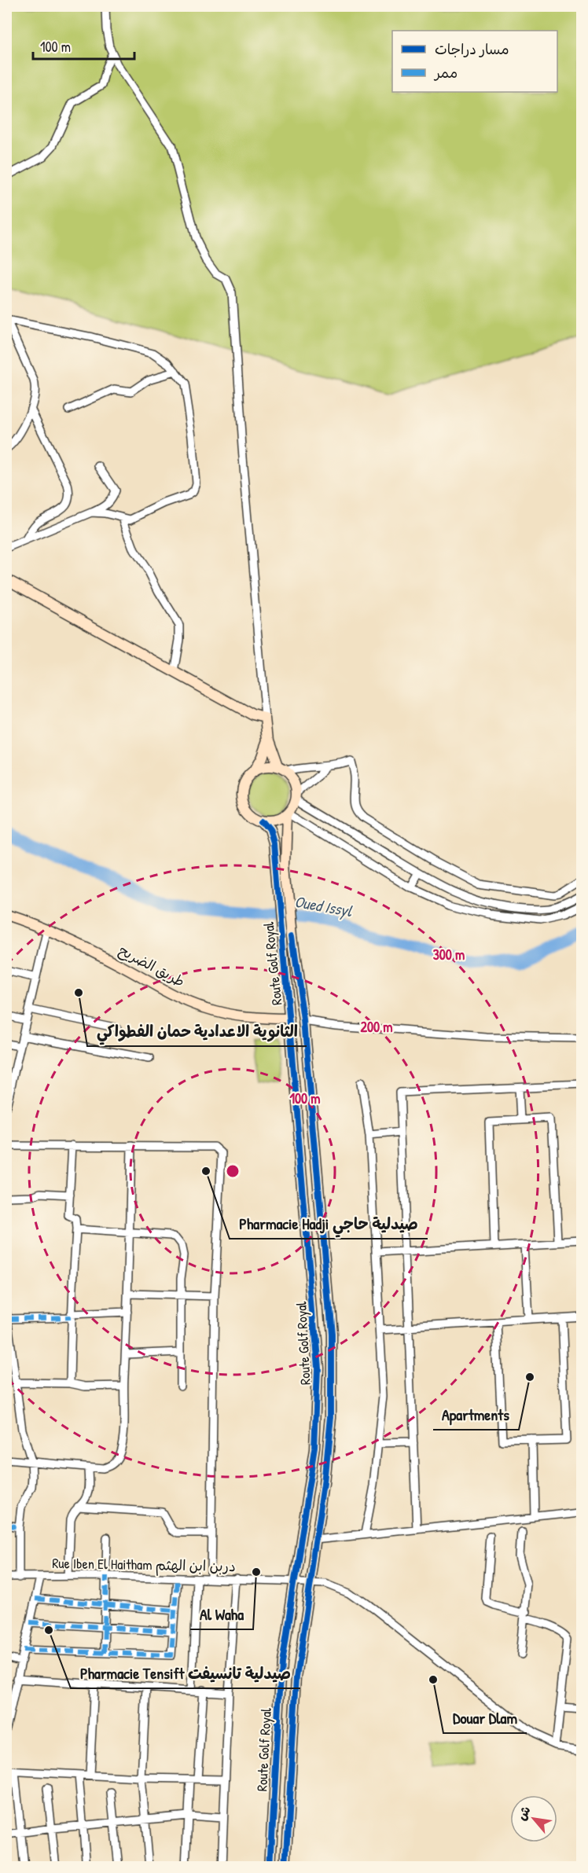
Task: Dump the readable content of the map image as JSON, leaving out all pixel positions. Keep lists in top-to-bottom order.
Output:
{
  "streets": {
    "street": ["Route Golf Royal", "طريق الضريح", "Rue Iben El Haitham دربن ابن الهثم"]
  },
  "crossings": [
    ["Route Golf Royal", "طريق الضريح"],
    ["Route Golf Royal", "Rue Iben El Haitham دربن ابن الهثم"]
  ],
  "water": ["Oued Issyl"],
  "places": [
    "الثانوية الاعدادية حمان الفطواكي",
    "Pharmacie Hadji صيدلية حاجي",
    "Apartments",
    "Al Waha",
    "Pharmacie Tensift صيدلية تانسيفت",
    "Douar Dlam"
  ],
  "legend": ["مسار دراجات", "ممر"],
  "scale_bar": "100 m",
  "north": "top left",
  "rings": ["300 m", "200 m", "100 m"]
}
